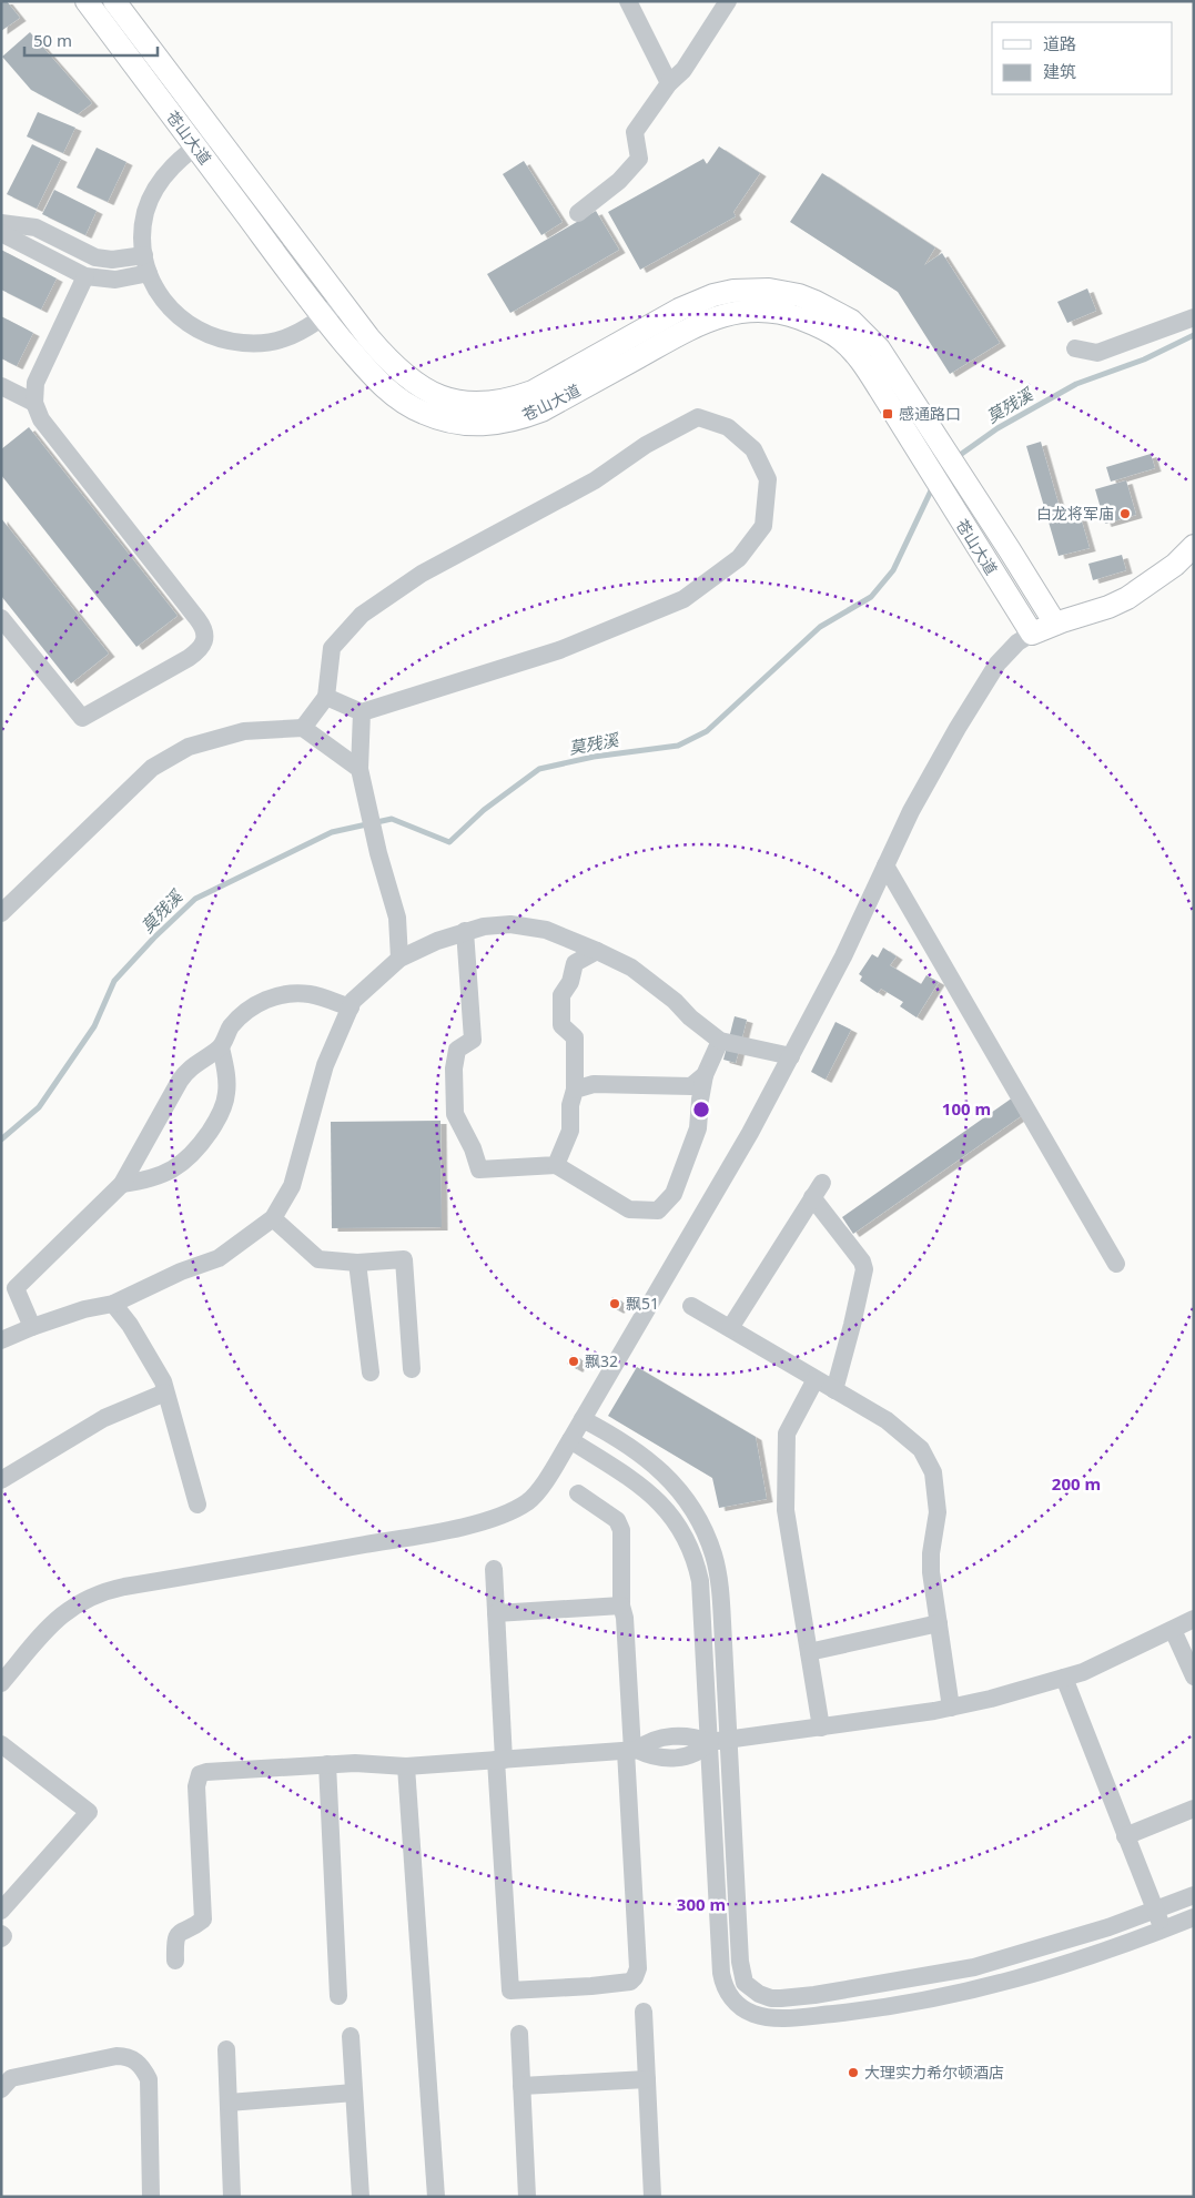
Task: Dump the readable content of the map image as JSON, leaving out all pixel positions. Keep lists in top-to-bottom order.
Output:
{
  "streets": {
    "main road": ["苍山大道"]
  },
  "water": ["莫残溪"],
  "places": {
    "transit": ["感通路口"],
    "other": [
      "白龙将军庙",
      "飘51",
      "飘32",
      "大理实力希尔顿酒店"
    ]
  },
  "legend": ["道路", "建筑"],
  "scale_bar": "50 m",
  "rings": ["100 m", "200 m", "300 m"]
}
